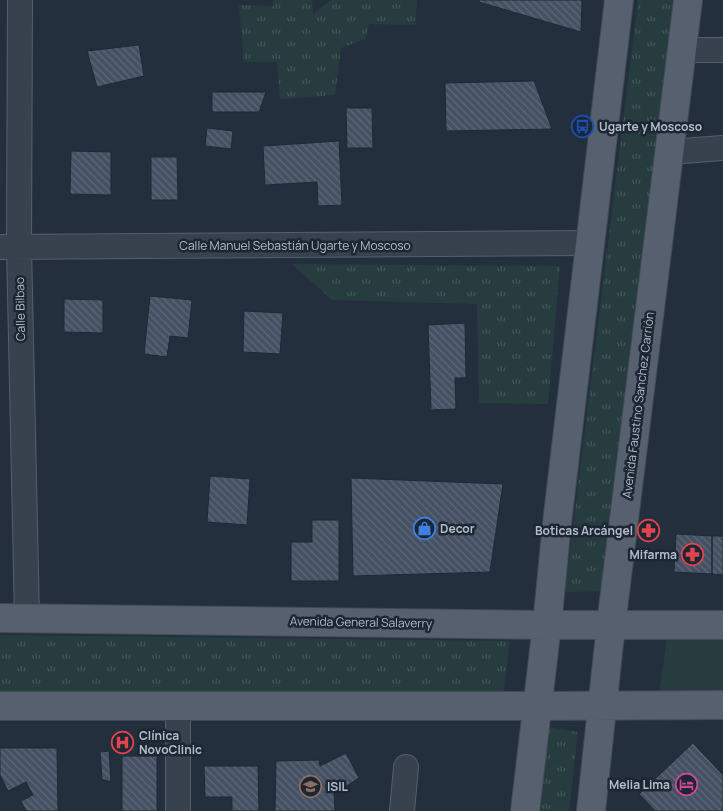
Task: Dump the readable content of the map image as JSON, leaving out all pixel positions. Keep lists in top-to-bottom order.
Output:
{
  "streets": {
    "main road": ["Avenida Faustino Sanchez Carrión", "Avenida General Salaverry"],
    "street": ["Calle Manuel Sebastián Ugarte y Moscoso", "Calle Bilbao"]
  },
  "crossings": [
    ["Calle Manuel Sebastián Ugarte y Moscoso", "Calle Bilbao"],
    ["Calle Bilbao", "Avenida General Salaverry"],
    ["Avenida Faustino Sanchez Carrión", "Avenida General Salaverry"]
  ],
  "places": {
    "bus stop": ["Ugarte y Moscoso"],
    "shop": ["Decor"],
    "pharmacy": ["Boticas Arcángel", "Mifarma"],
    "hospital": ["Clínica NovoClinic"],
    "hotel": ["Melia Lima"],
    "school or university": ["ISIL"]
  }
}
